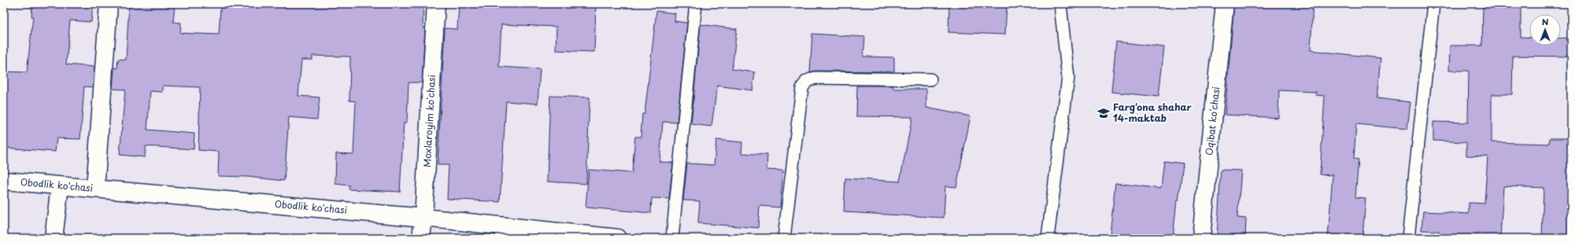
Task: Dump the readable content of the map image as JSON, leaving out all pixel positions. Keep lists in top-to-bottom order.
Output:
{
  "streets": {
    "street": ["Moxlaroyim koʻchasi", "Oqibat koʻchasi", "Obodlik ko'chasi"]
  },
  "crossings": [
    ["Moxlaroyim koʻchasi", "Obodlik ko'chasi"]
  ],
  "places": {
    "school or university": ["Farg'ona shahar 14-maktab"]
  },
  "north": "top"
}
